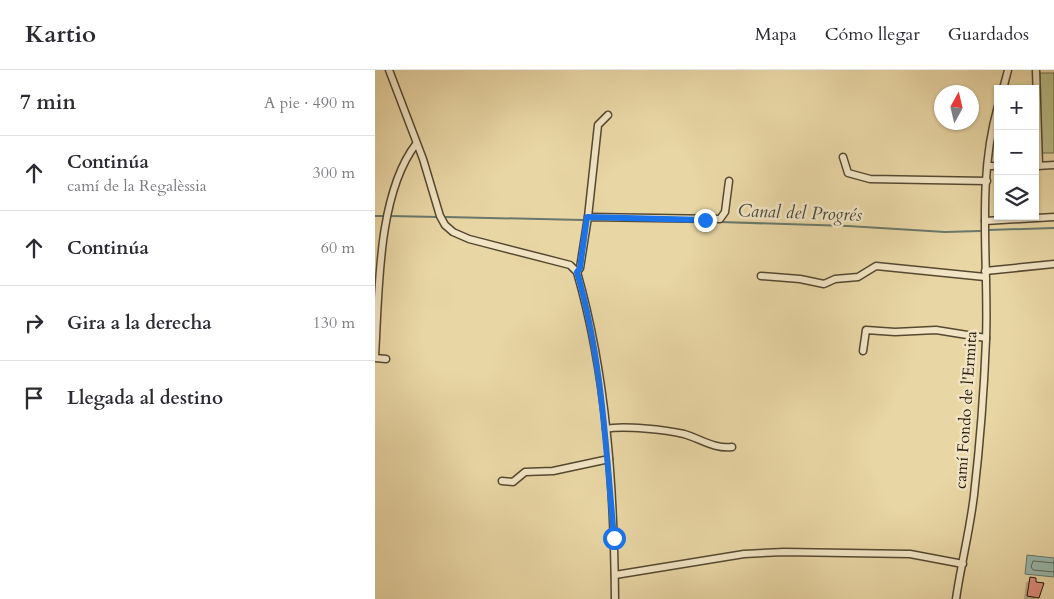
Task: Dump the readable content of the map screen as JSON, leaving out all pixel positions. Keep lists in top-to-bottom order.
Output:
{
  "streets": {
    "street": ["camí Fondo de l'Ermita"]
  },
  "water": ["Canal del Progrés"],
  "north": "top",
  "page": {
    "header": "Kartio",
    "nav": ["Mapa", "Cómo llegar", "Guardados"],
    "heading": ["7 min", "A pie · 490 m"],
    "map_buttons": ["+", "−"],
    "list": [
      ["Continúa", "camí de la Regalèssia", "300 m"],
      ["Continúa", "60 m"],
      ["Gira a la derecha", "130 m"],
      "Llegada al destino"
    ]
  }
}
